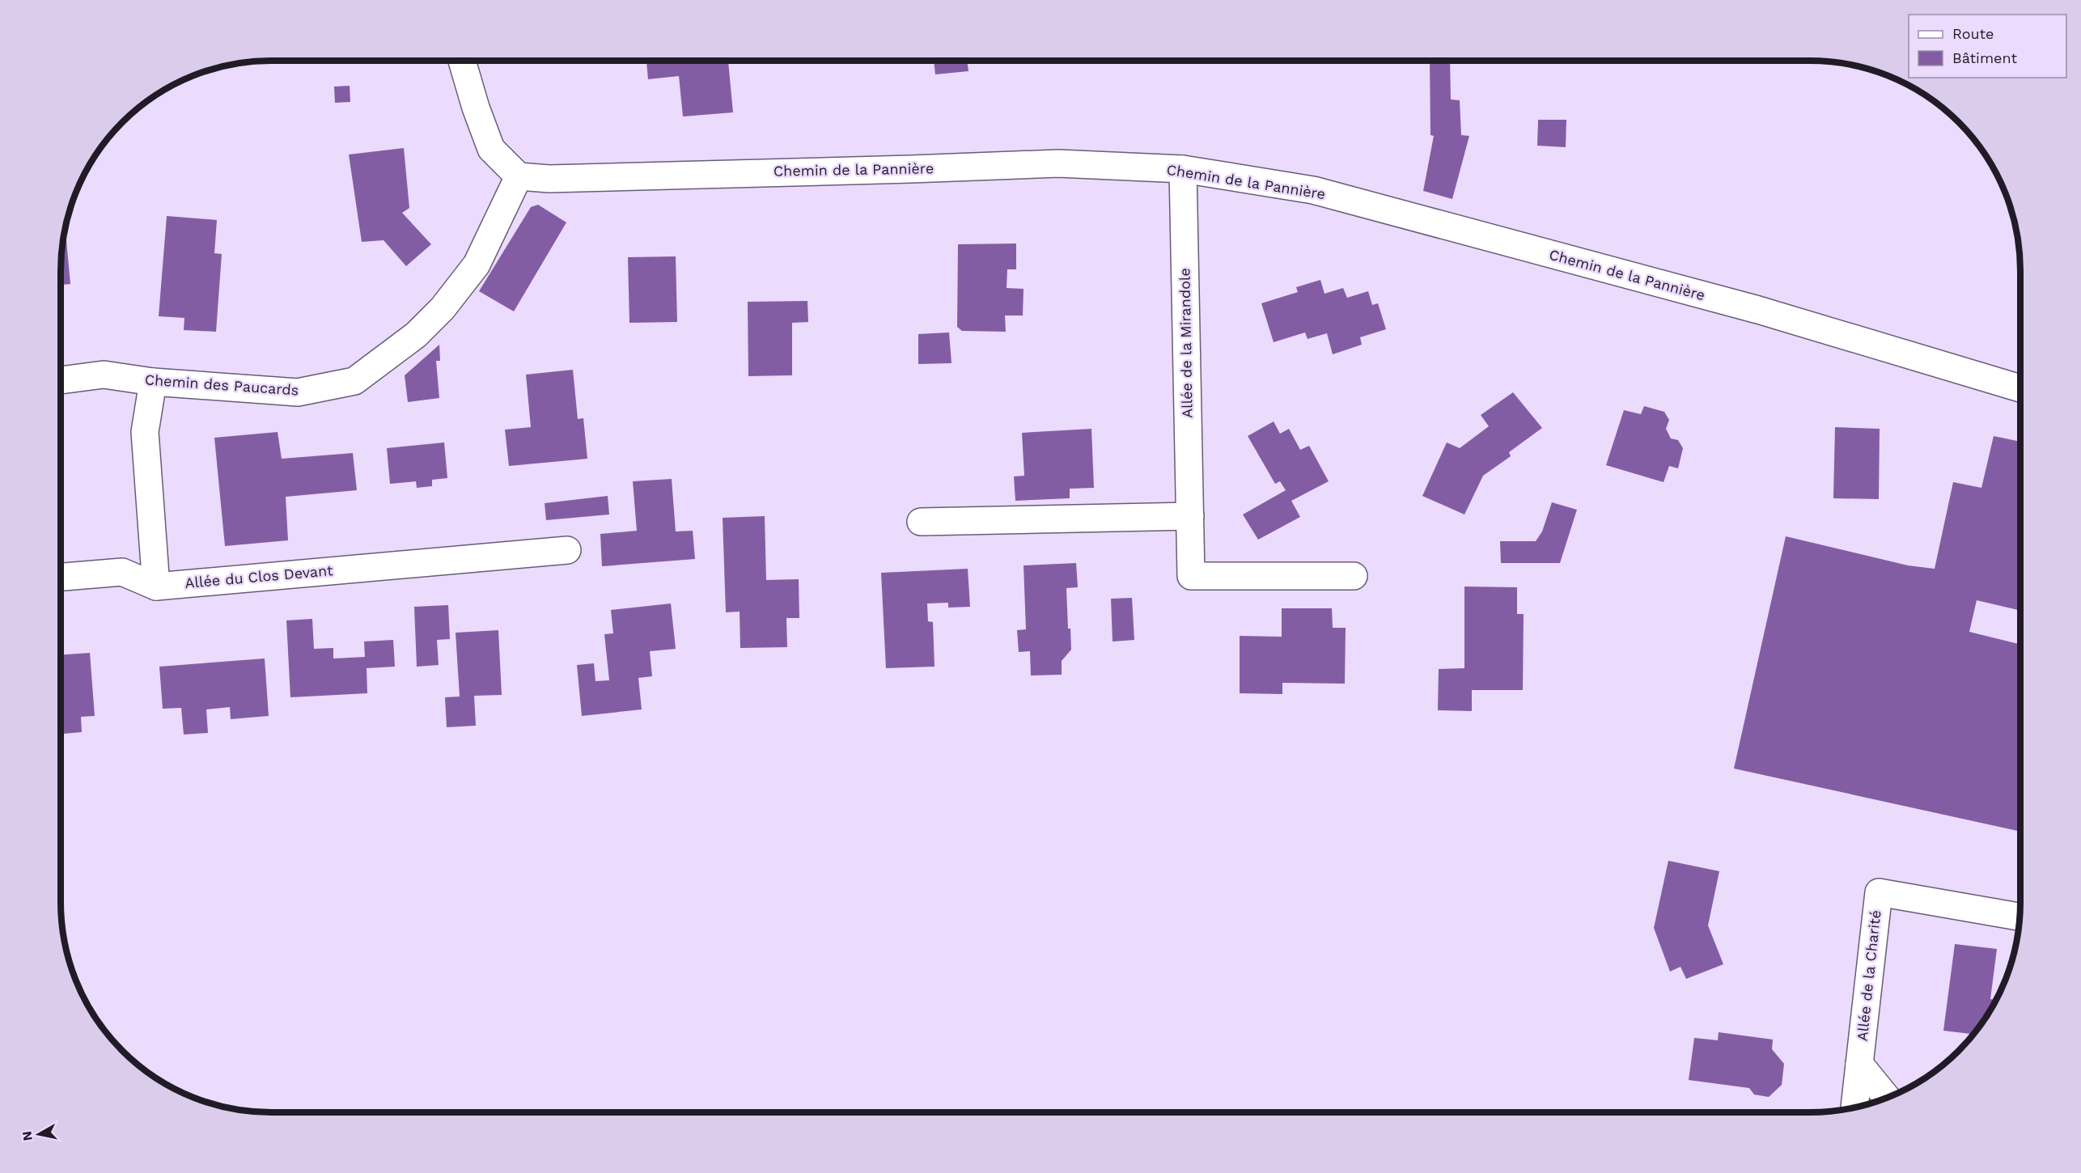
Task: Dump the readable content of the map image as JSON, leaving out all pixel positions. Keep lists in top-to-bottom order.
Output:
{
  "streets": {
    "street": [
      "Chemin de la Pannière",
      "Allée de la Mirandole",
      "Chemin des Paucards",
      "Allée du Clos Devant",
      "Allée de la Charité"
    ]
  },
  "crossings": [
    ["Chemin de la Pannière", "Allée de la Mirandole"],
    ["Chemin de la Pannière", "Chemin des Paucards"]
  ],
  "legend": ["Route", "Bâtiment"],
  "north": "left"
}
